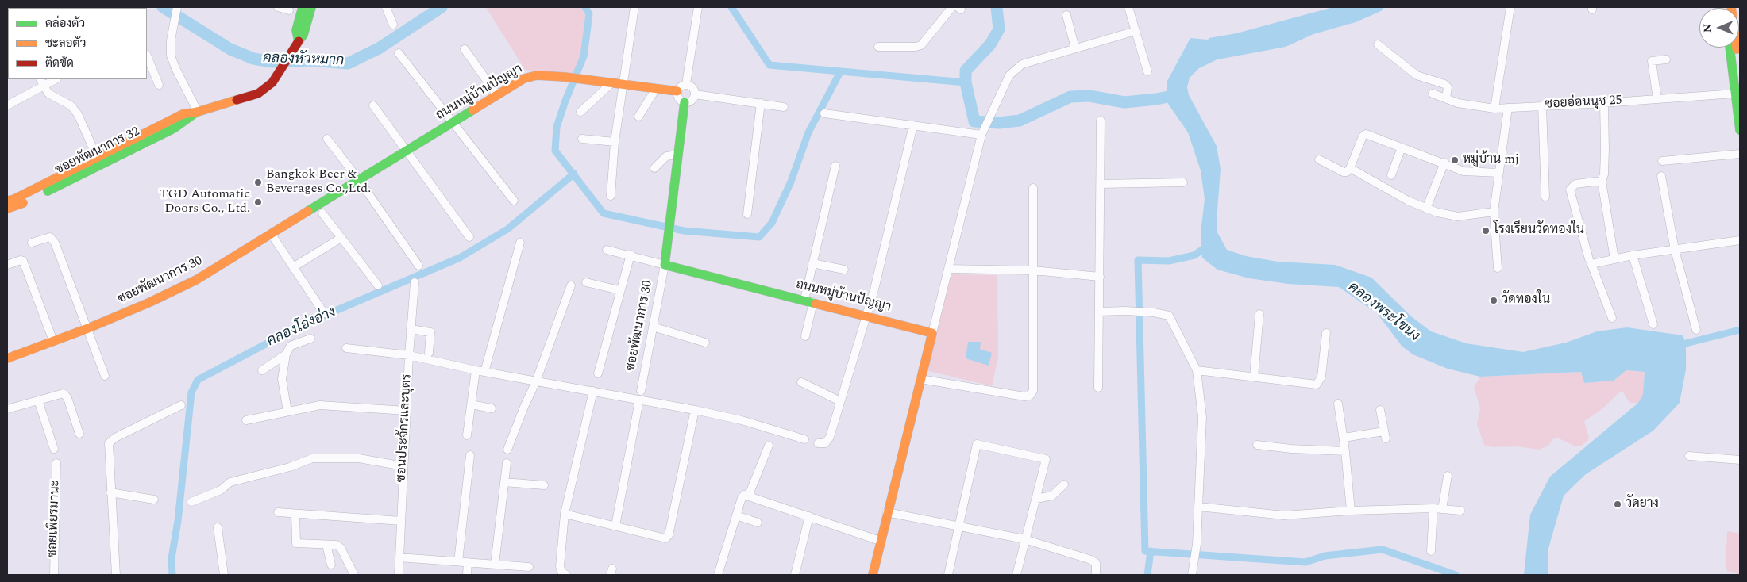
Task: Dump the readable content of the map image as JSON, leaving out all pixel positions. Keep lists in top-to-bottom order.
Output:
{
  "streets": {
    "street": [
      "ถนนหมู่บ้านปัญญา",
      "ซอยอ่อนนุช 25",
      "ซอยพัฒนาการ 32",
      "ซอยพัฒนาการ 30",
      "ซอนประจักรและบุตร",
      "ซอยเพียรมานะ"
    ]
  },
  "crossings": [
    ["ถนนหมู่บ้านปัญญา", "ซอยพัฒนาการ 30"]
  ],
  "water": ["คลองหัวหมาก", "คลองพระโขนง", "คลองโอ่งอ่าง"],
  "places": [
    "หมู่บ้าน mj",
    "Bangkok Beer & Beverages Co.,Ltd.",
    "TGD Automatic Doors Co., Ltd.",
    "โรงเรียนวัดทองใน",
    "วัดทองใน",
    "วัดยาง"
  ],
  "legend": ["คล่องตัว", "ชะลอตัว", "ติดขัด"],
  "north": "left"
}
